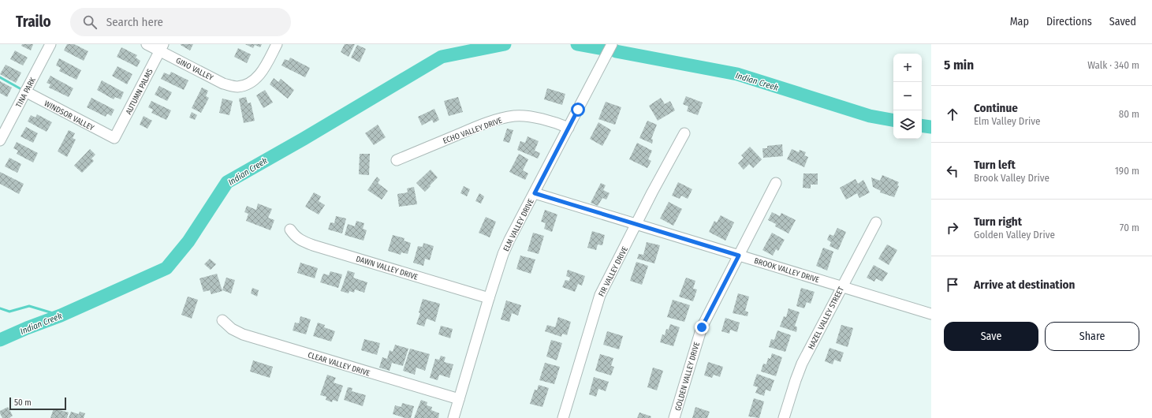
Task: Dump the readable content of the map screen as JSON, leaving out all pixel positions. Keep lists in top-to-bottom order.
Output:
{
  "streets": {
    "street": [
      "GINO VALLEY",
      "AUTUMN PALMS",
      "TINA PARK",
      "WINDSOR VALLEY",
      "ECHO VALLEY DRIVE",
      "ELM VALLEY DRIVE",
      "DAWN VALLEY DRIVE",
      "BROOK VALLEY DRIVE",
      "FIR VALLEY DRIVE",
      "HAZEL VALLEY STREET",
      "CLEAR VALLEY DRIVE",
      "GOLDEN VALLEY DRIVE"
    ]
  },
  "crossings": [
    ["GINO VALLEY", "AUTUMN PALMS"],
    ["AUTUMN PALMS", "WINDSOR VALLEY"],
    ["TINA PARK", "WINDSOR VALLEY"],
    ["ECHO VALLEY DRIVE", "ELM VALLEY DRIVE"],
    ["ELM VALLEY DRIVE", "DAWN VALLEY DRIVE"],
    ["ELM VALLEY DRIVE", "BROOK VALLEY DRIVE"],
    ["ELM VALLEY DRIVE", "CLEAR VALLEY DRIVE"],
    ["BROOK VALLEY DRIVE", "FIR VALLEY DRIVE"],
    ["BROOK VALLEY DRIVE", "HAZEL VALLEY STREET"],
    ["BROOK VALLEY DRIVE", "GOLDEN VALLEY DRIVE"]
  ],
  "water": ["Indian Creek"],
  "scale_bar": "50 m",
  "page": {
    "header": "Trailo",
    "search": "Search here",
    "nav": ["Map", "Directions", "Saved"],
    "heading": ["5 min", "Walk · 340 m"],
    "map_buttons": ["+", "−"],
    "list": [
      ["Continue", "Elm Valley Drive", "80 m"],
      ["Turn left", "Brook Valley Drive", "190 m"],
      ["Turn right", "Golden Valley Drive", "70 m"],
      "Arrive at destination"
    ],
    "buttons": ["Save", "Share"],
    "scale": "50 m"
  }
}
